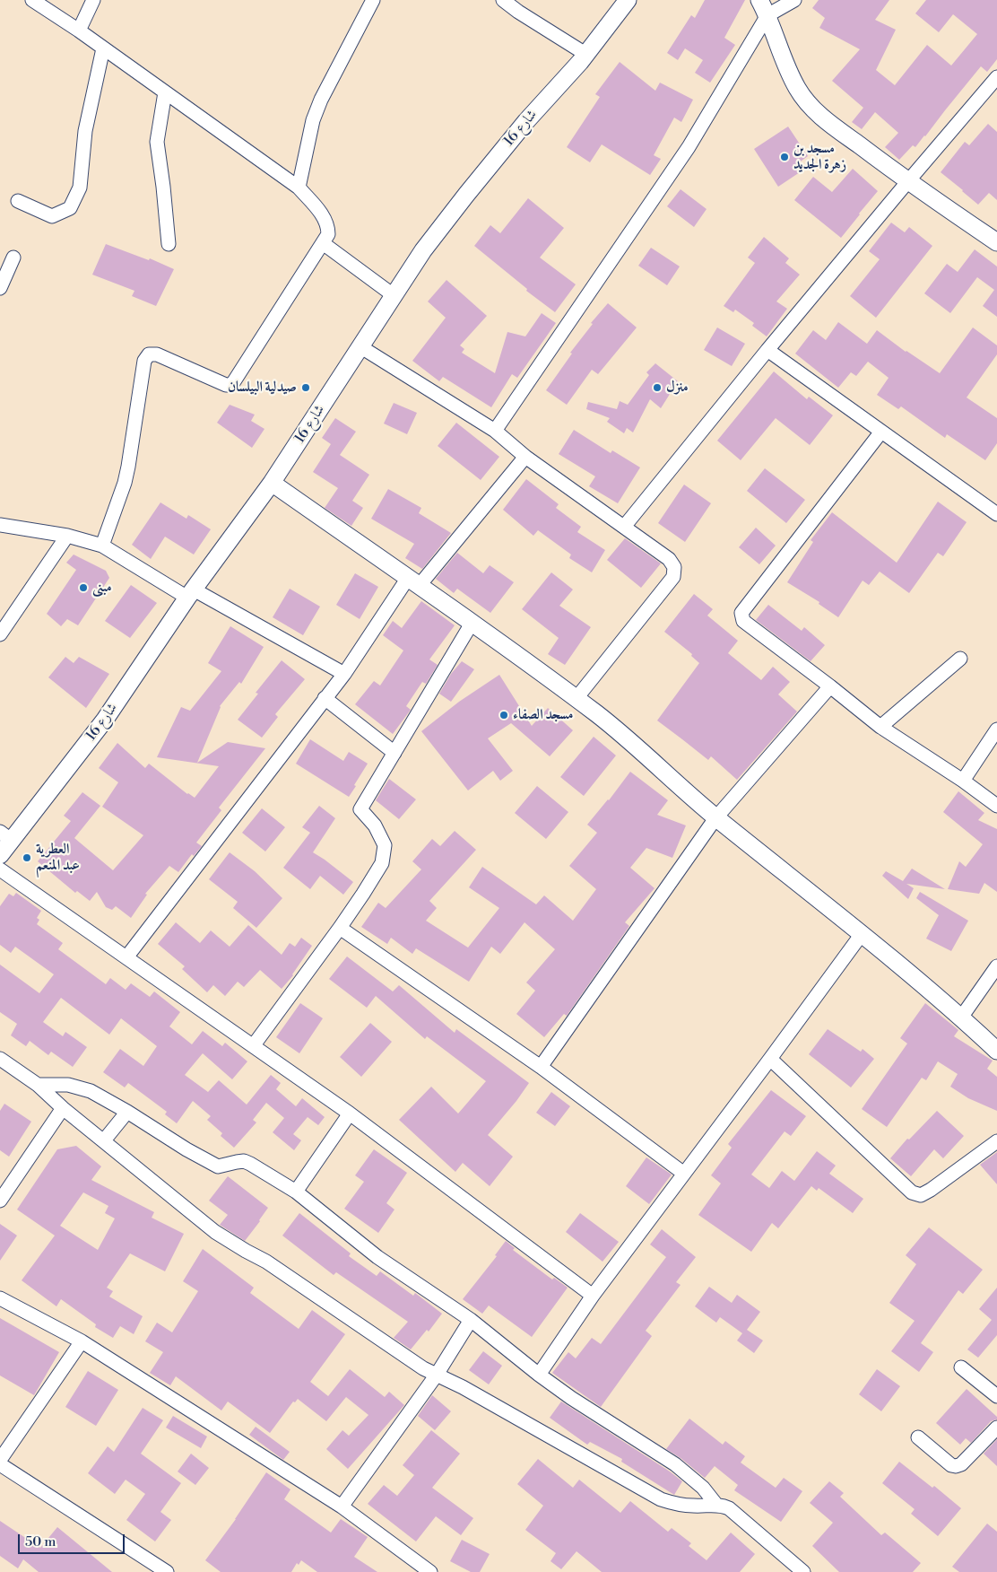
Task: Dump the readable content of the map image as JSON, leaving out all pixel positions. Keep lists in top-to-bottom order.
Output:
{
  "streets": {
    "street": ["شارع 16"]
  },
  "places": [
    "مسجد بن زهرة الجديد",
    "صيدلية البيلسان",
    "منزل",
    "مبنى",
    "مسجد الصفاء",
    "العطرية عبد المنعم"
  ],
  "scale_bar": "50 m"
}
